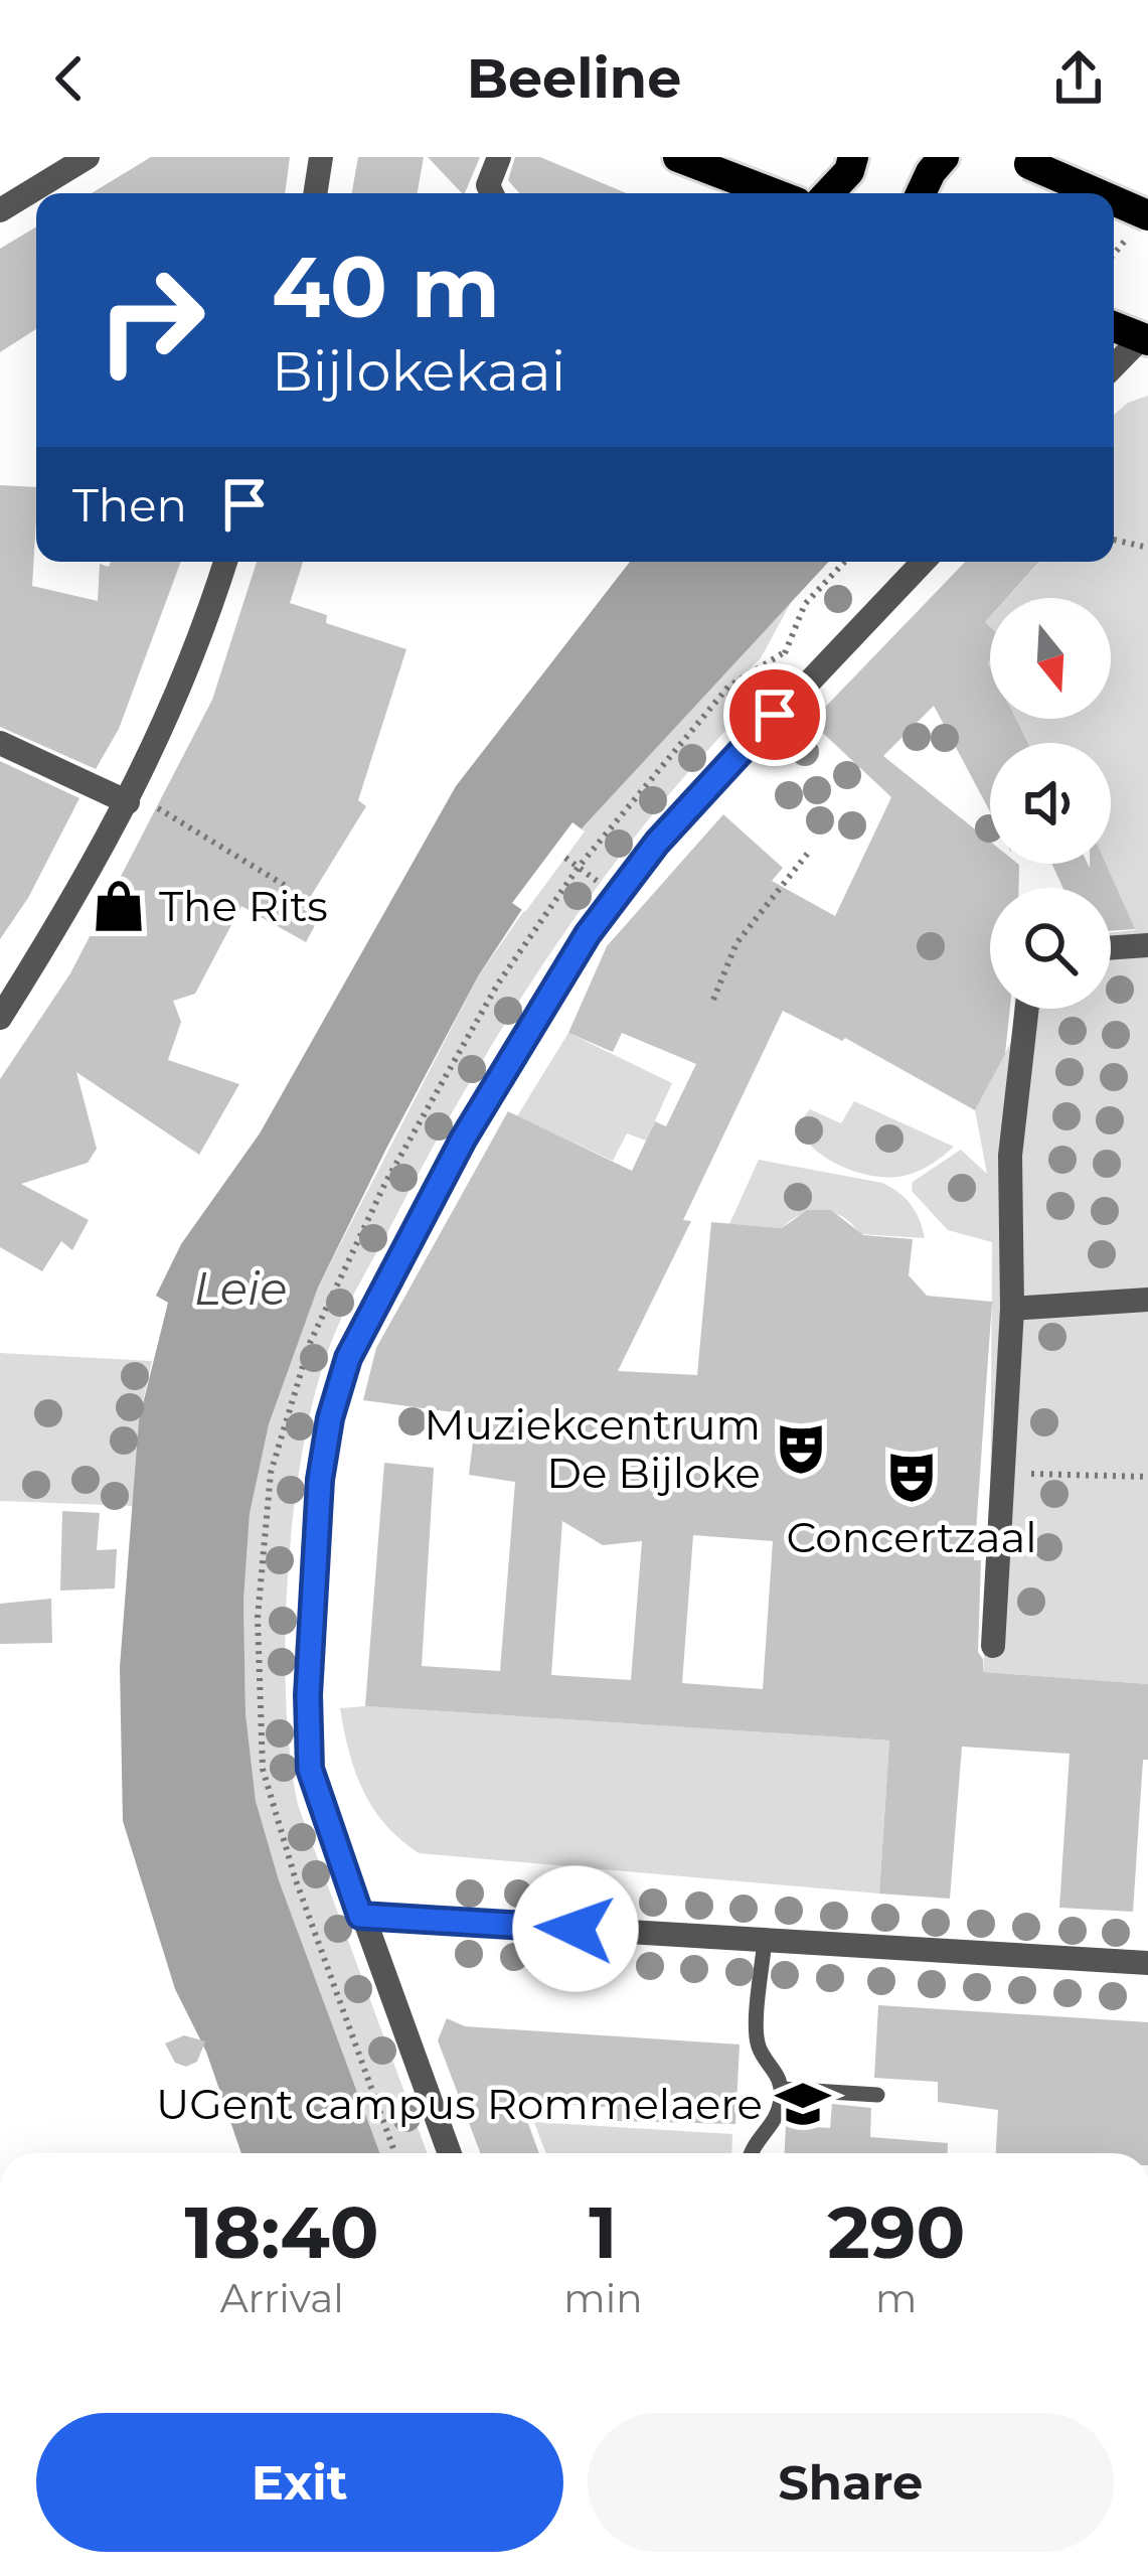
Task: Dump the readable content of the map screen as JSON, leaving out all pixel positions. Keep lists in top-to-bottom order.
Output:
{
  "water": ["Leie"],
  "places": {
    "shop": ["The Rits"],
    "theatre": ["Muziekcentrum De Bijloke", "Concertzaal"],
    "school or university": ["UGent campus Rommelaere"]
  },
  "north": "bottom",
  "page": {
    "header": "Beeline",
    "turn": ["40 m", "Bijlokekaai"],
    "then": "Then",
    "eta": [
      "18:40",
      "Arrival",
      "1",
      "min",
      "290",
      "m"
    ],
    "buttons": ["Exit", "Share"]
  }
}
